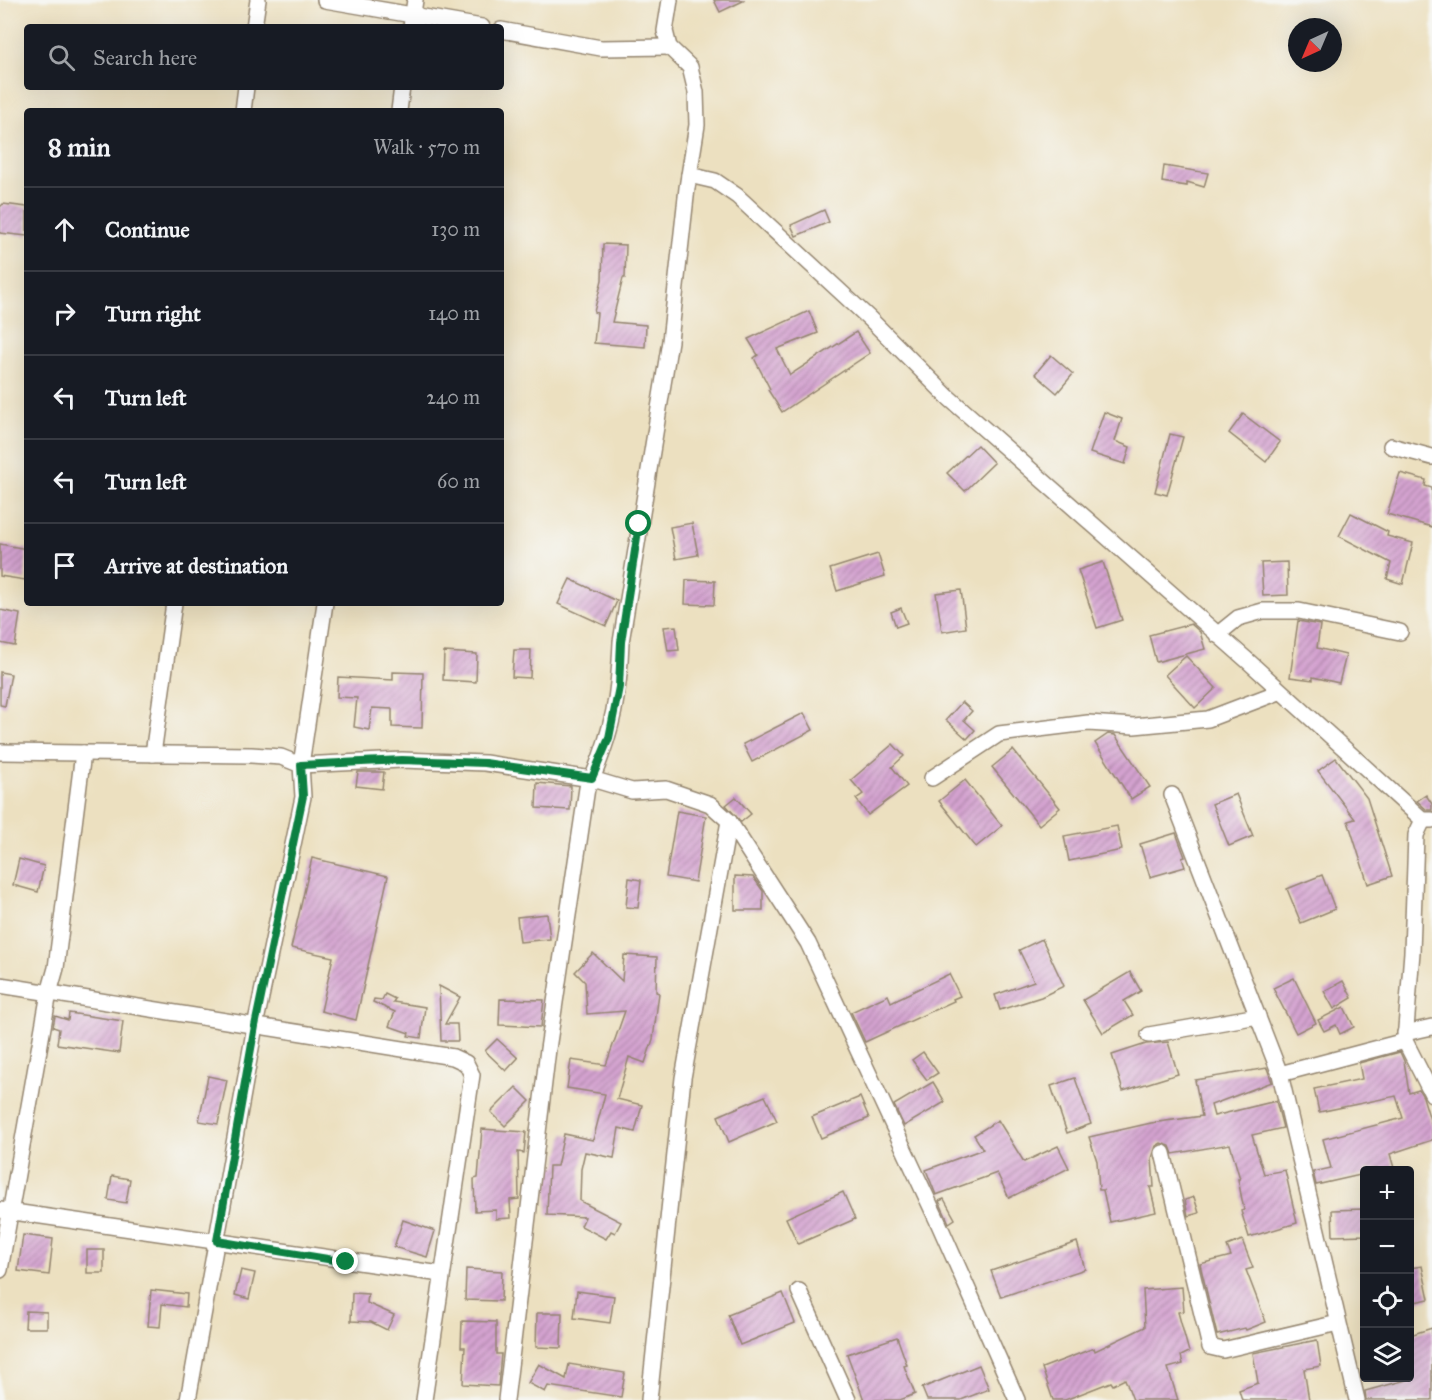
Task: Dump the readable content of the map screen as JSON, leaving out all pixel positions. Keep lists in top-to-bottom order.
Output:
{
  "north": "bottom left",
  "page": {
    "search": "Search here",
    "heading": ["8 min", "Walk · 570 m"],
    "list": [
      ["Continue", "130 m"],
      ["Turn right", "140 m"],
      ["Turn left", "240 m"],
      ["Turn left", "60 m"],
      "Arrive at destination"
    ],
    "map_buttons": ["+", "−"]
  }
}
